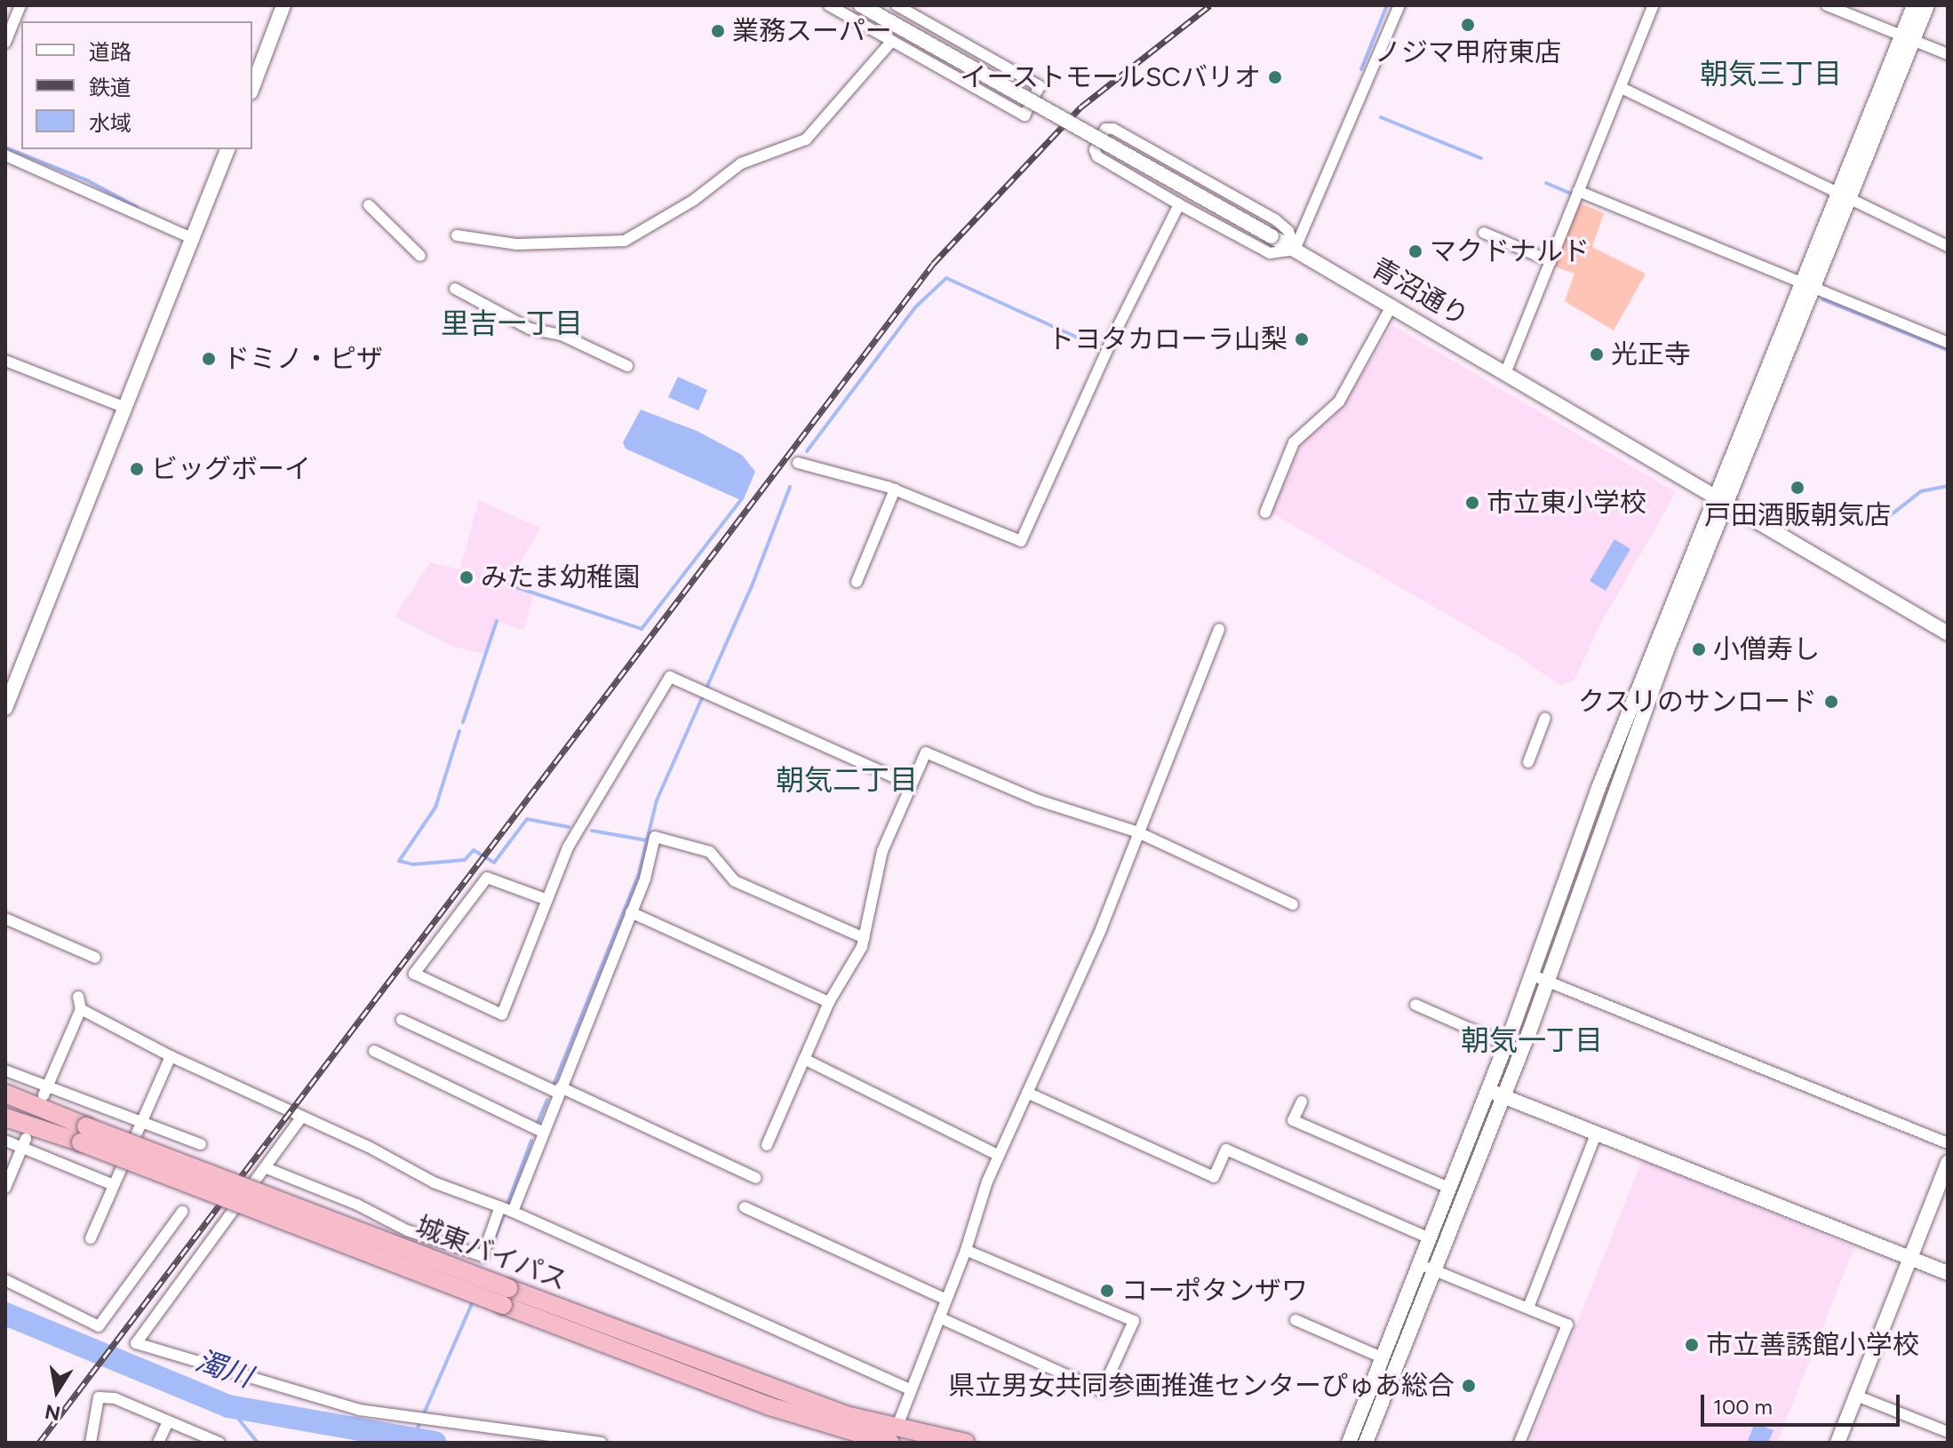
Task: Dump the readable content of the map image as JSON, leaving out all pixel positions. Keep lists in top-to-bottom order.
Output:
{
  "streets": {
    "highway": ["城東バイパス"],
    "street": ["青沼通り"]
  },
  "districts": [
    "朝気三丁目",
    "里吉一丁目",
    "朝気二丁目",
    "朝気一丁目"
  ],
  "water": ["濁川"],
  "places": [
    "ノジマ甲府東店",
    "業務スーパー",
    "イーストモールSCバリオ",
    "マクドナルド",
    "トヨタカローラ山梨",
    "光正寺",
    "ドミノ・ピザ",
    "ビッグボーイ",
    "戸田酒販朝気店",
    "市立東小学校",
    "みたま幼稚園",
    "小僧寿し",
    "クスリのサンロード",
    "コーポタンザワ",
    "市立善誘館小学校",
    "県立男女共同参画推進センターぴゅあ総合"
  ],
  "legend": ["道路", "鉄道", "水域"],
  "scale_bar": "100 m",
  "north": "bottom"
}
